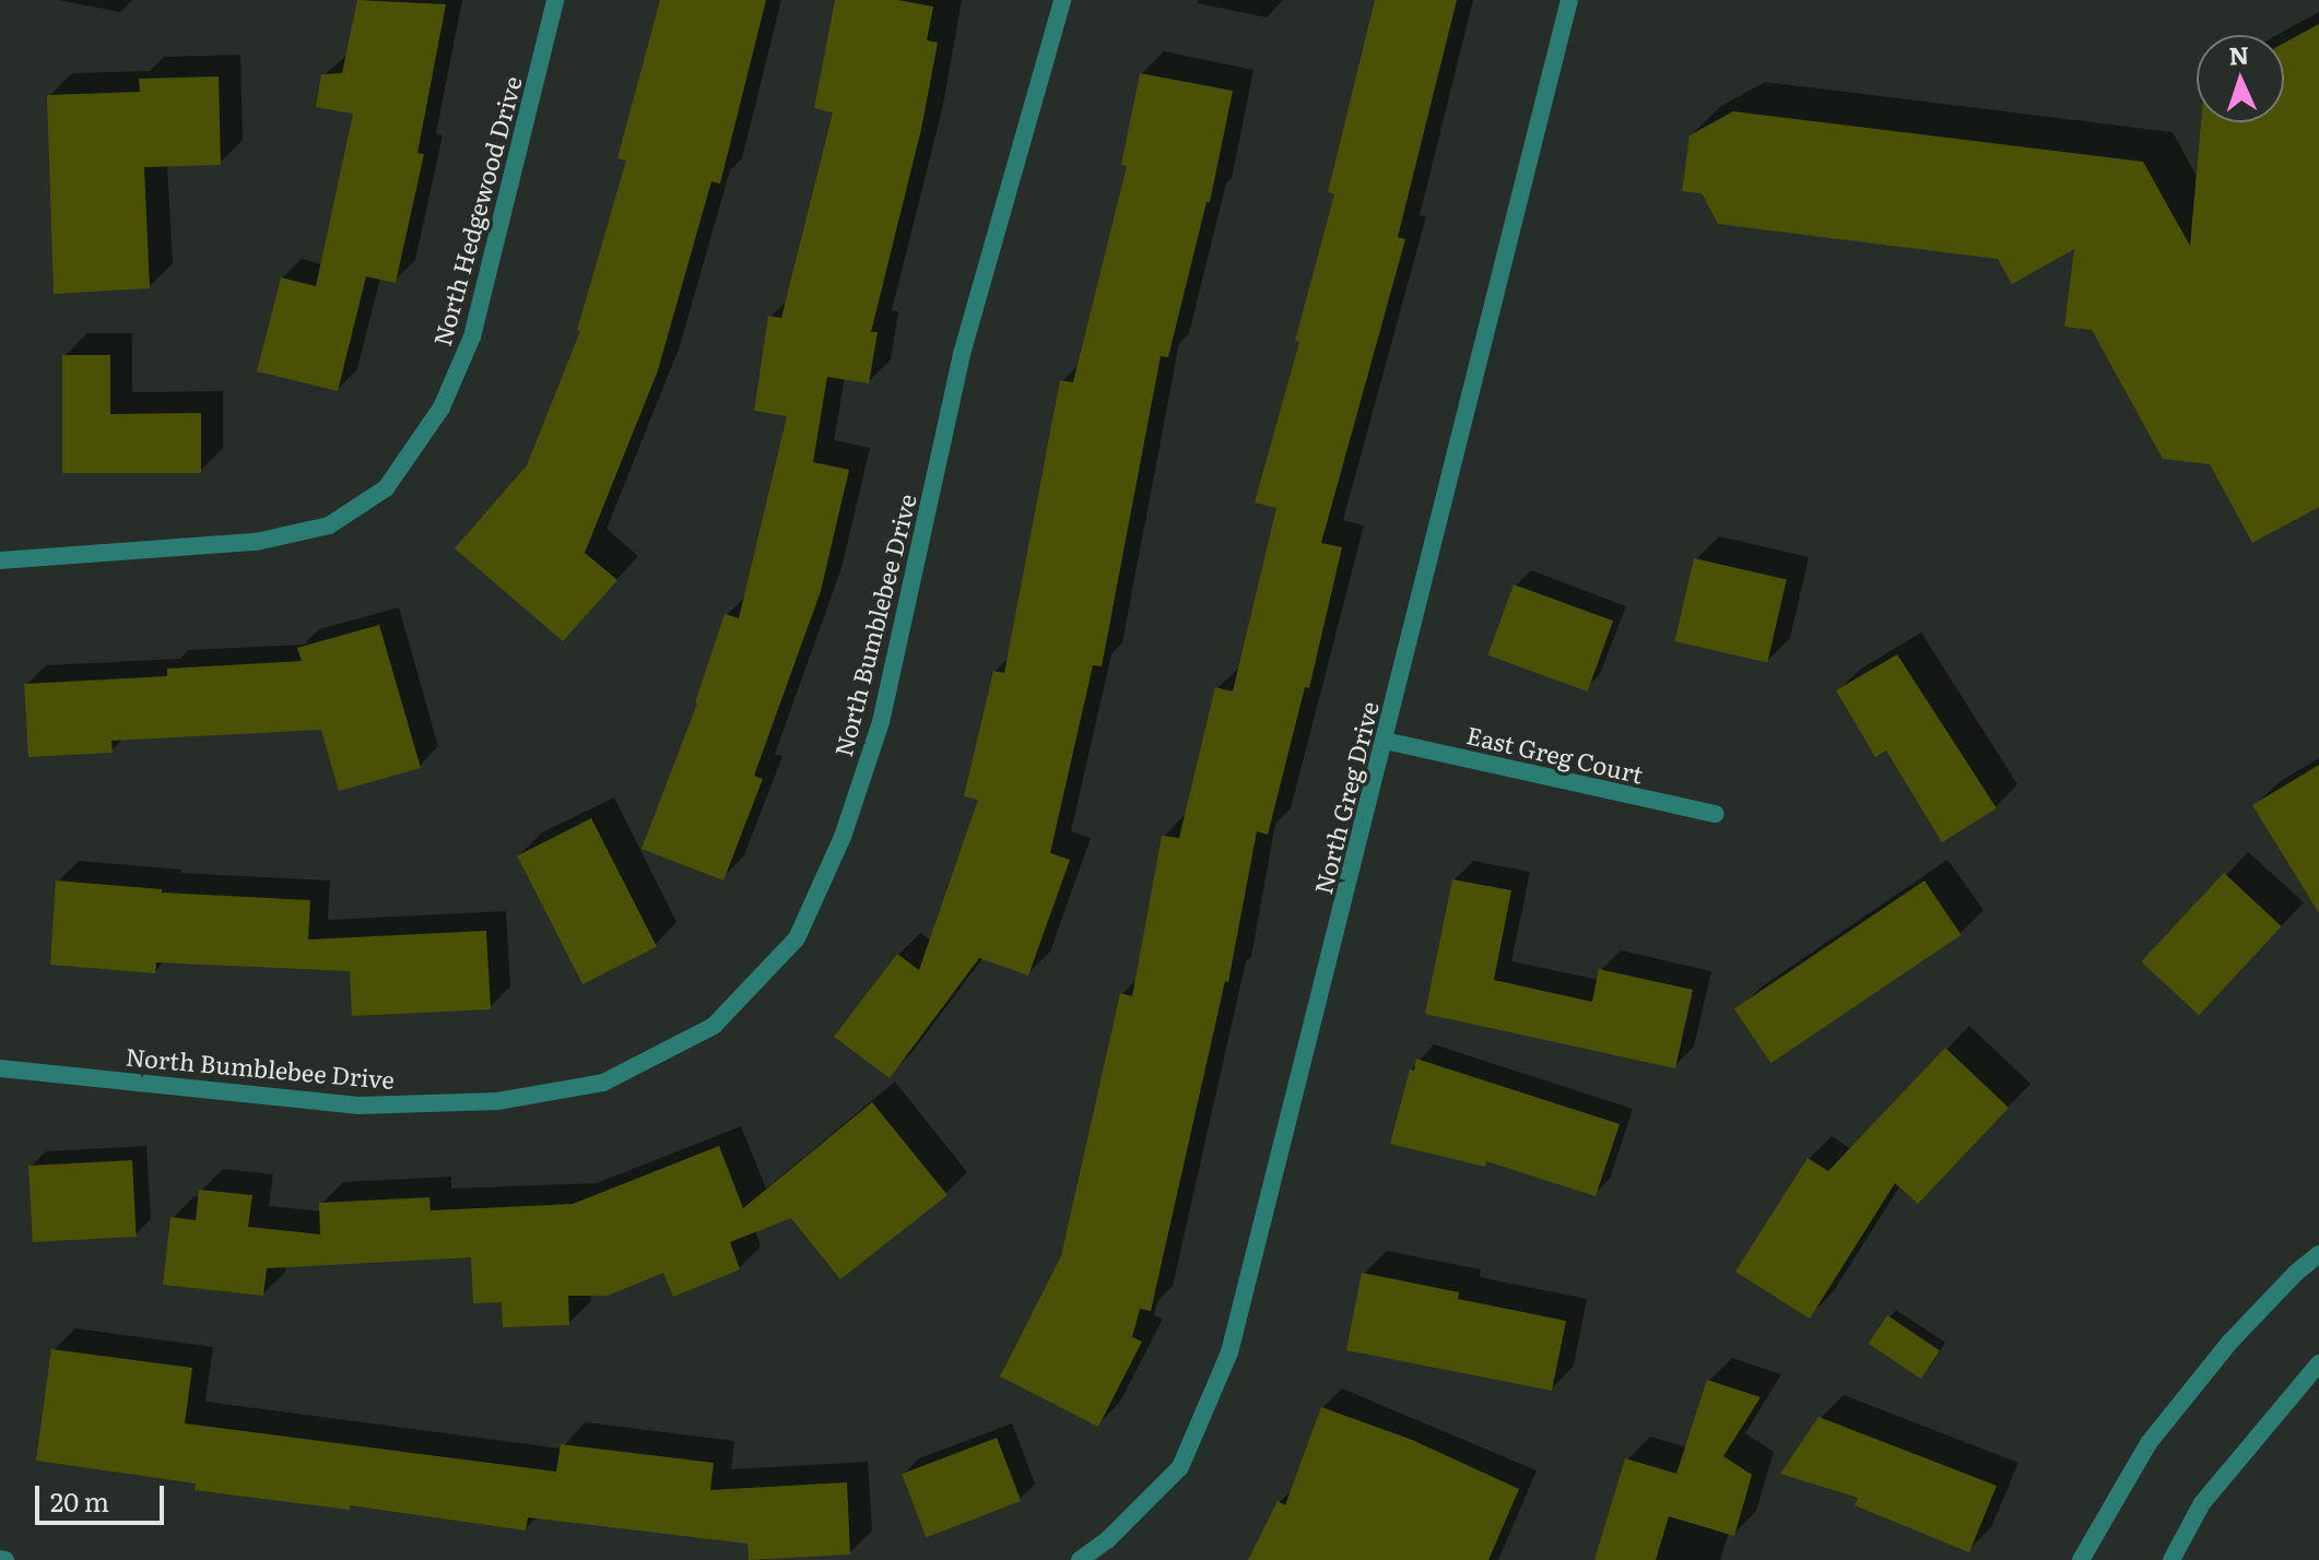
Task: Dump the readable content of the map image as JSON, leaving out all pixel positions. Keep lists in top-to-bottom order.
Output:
{
  "streets": {
    "street": [
      "North Hedgewood Drive",
      "North Bumblebee Drive",
      "East Greg Court",
      "North Greg Drive"
    ]
  },
  "crossings": [
    ["East Greg Court", "North Greg Drive"]
  ],
  "scale_bar": "20 m",
  "north": "top"
}
